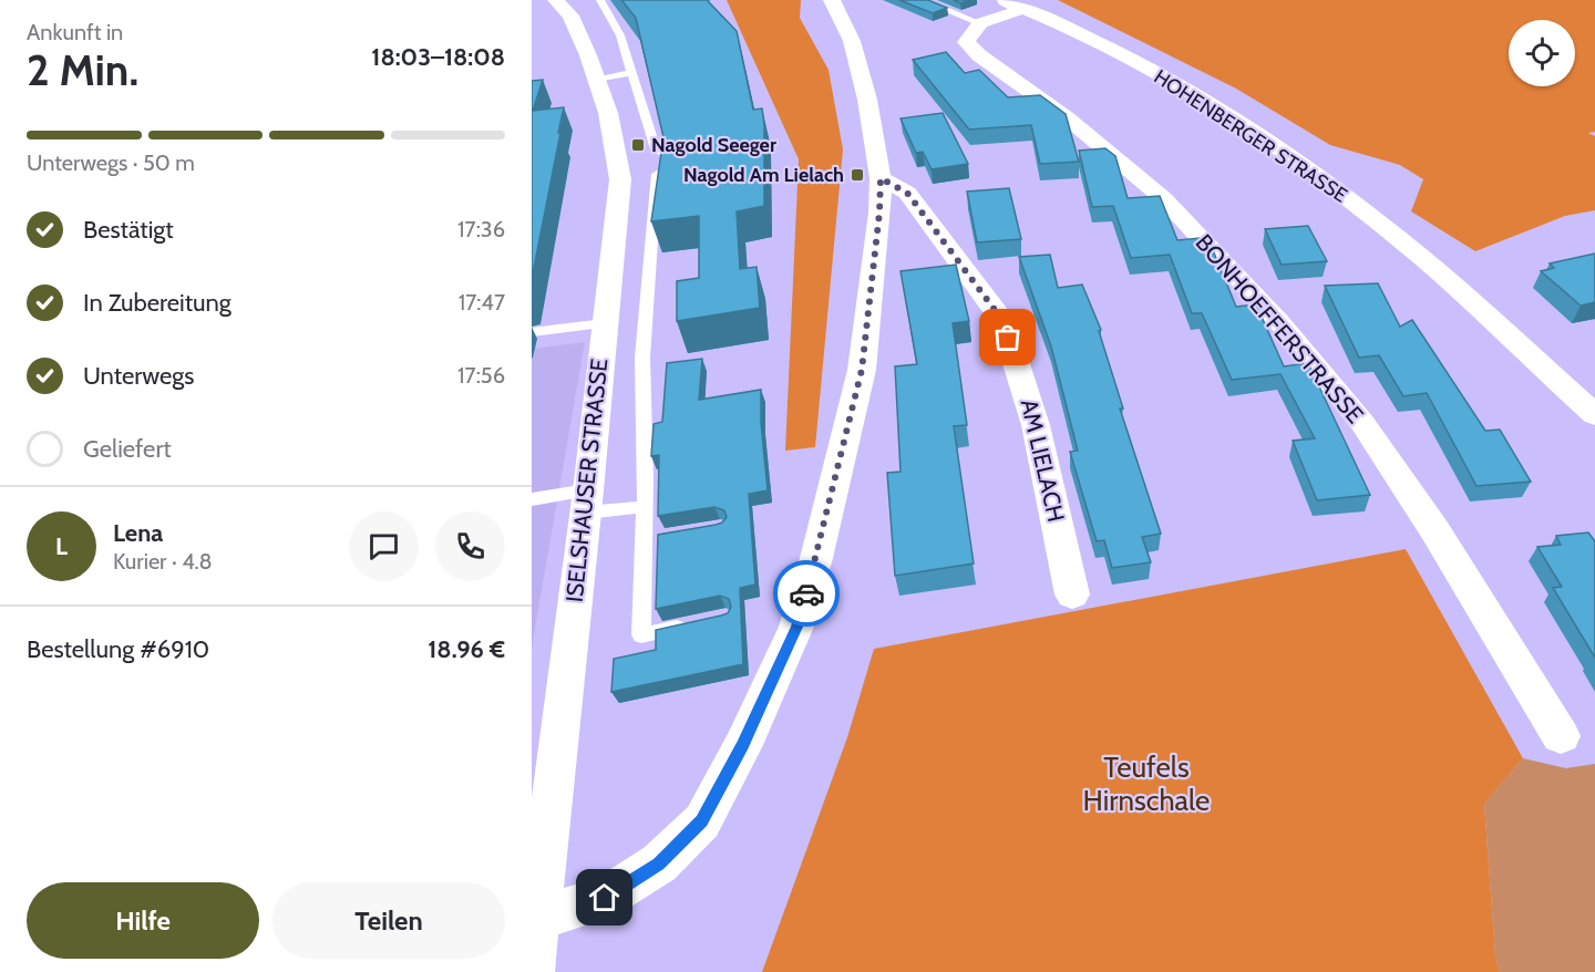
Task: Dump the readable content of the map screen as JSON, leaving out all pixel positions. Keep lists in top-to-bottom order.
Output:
{
  "streets": {
    "street": [
      "HOHENBERGER STRASSE",
      "BONHOEFFERSTRASSE",
      "AM LIELACH",
      "ISELSHAUSER STRASSE"
    ]
  },
  "parks": ["Teufels Hirnschale"],
  "places": {
    "transit": ["Nagold Seeger", "Nagold Am Lielach"]
  },
  "page": {
    "heading": ["2 Min.", "Ankunft in", "18:03–18:08"],
    "panel": [
      "Lena",
      "Kurier · 4.8",
      "Bestellung #6910",
      "18.96 €"
    ],
    "bar": "Unterwegs · 50 m",
    "list": [
      ["Bestätigt", "17:36"],
      ["In Zubereitung", "17:47"],
      ["Unterwegs", "17:56"],
      "Geliefert"
    ],
    "round": "L",
    "buttons": ["Hilfe", "Teilen"]
  }
}
